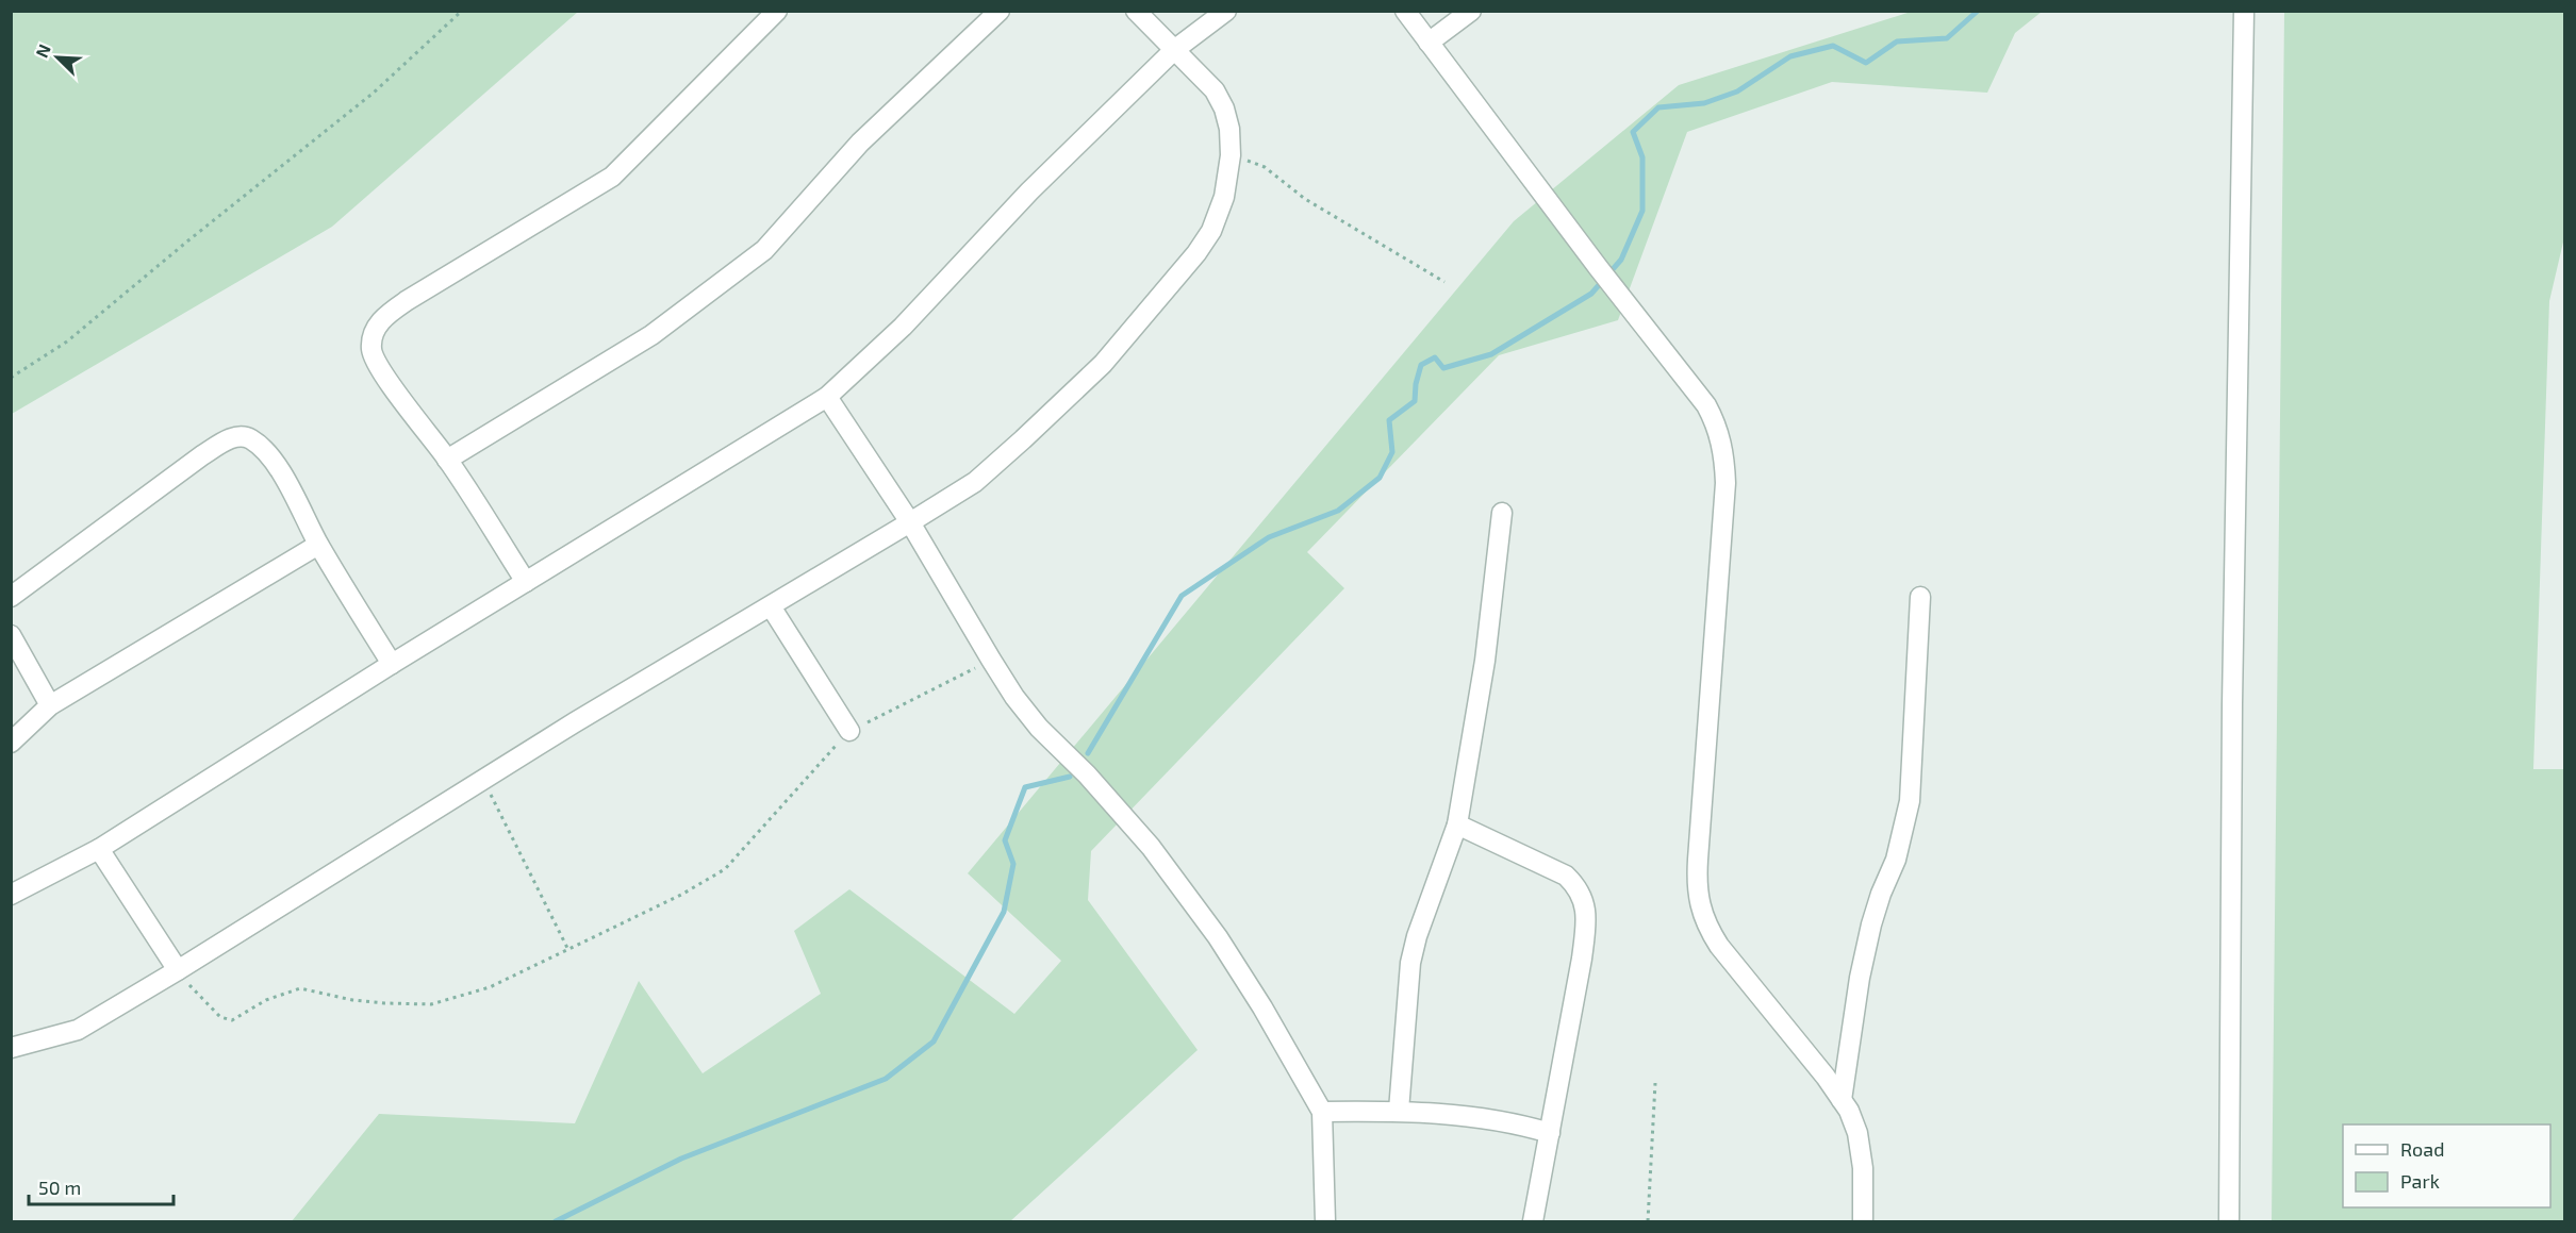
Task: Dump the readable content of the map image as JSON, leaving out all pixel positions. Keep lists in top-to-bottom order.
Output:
{
  "legend": ["Road", "Park"],
  "scale_bar": "50 m",
  "north": "top left"
}
